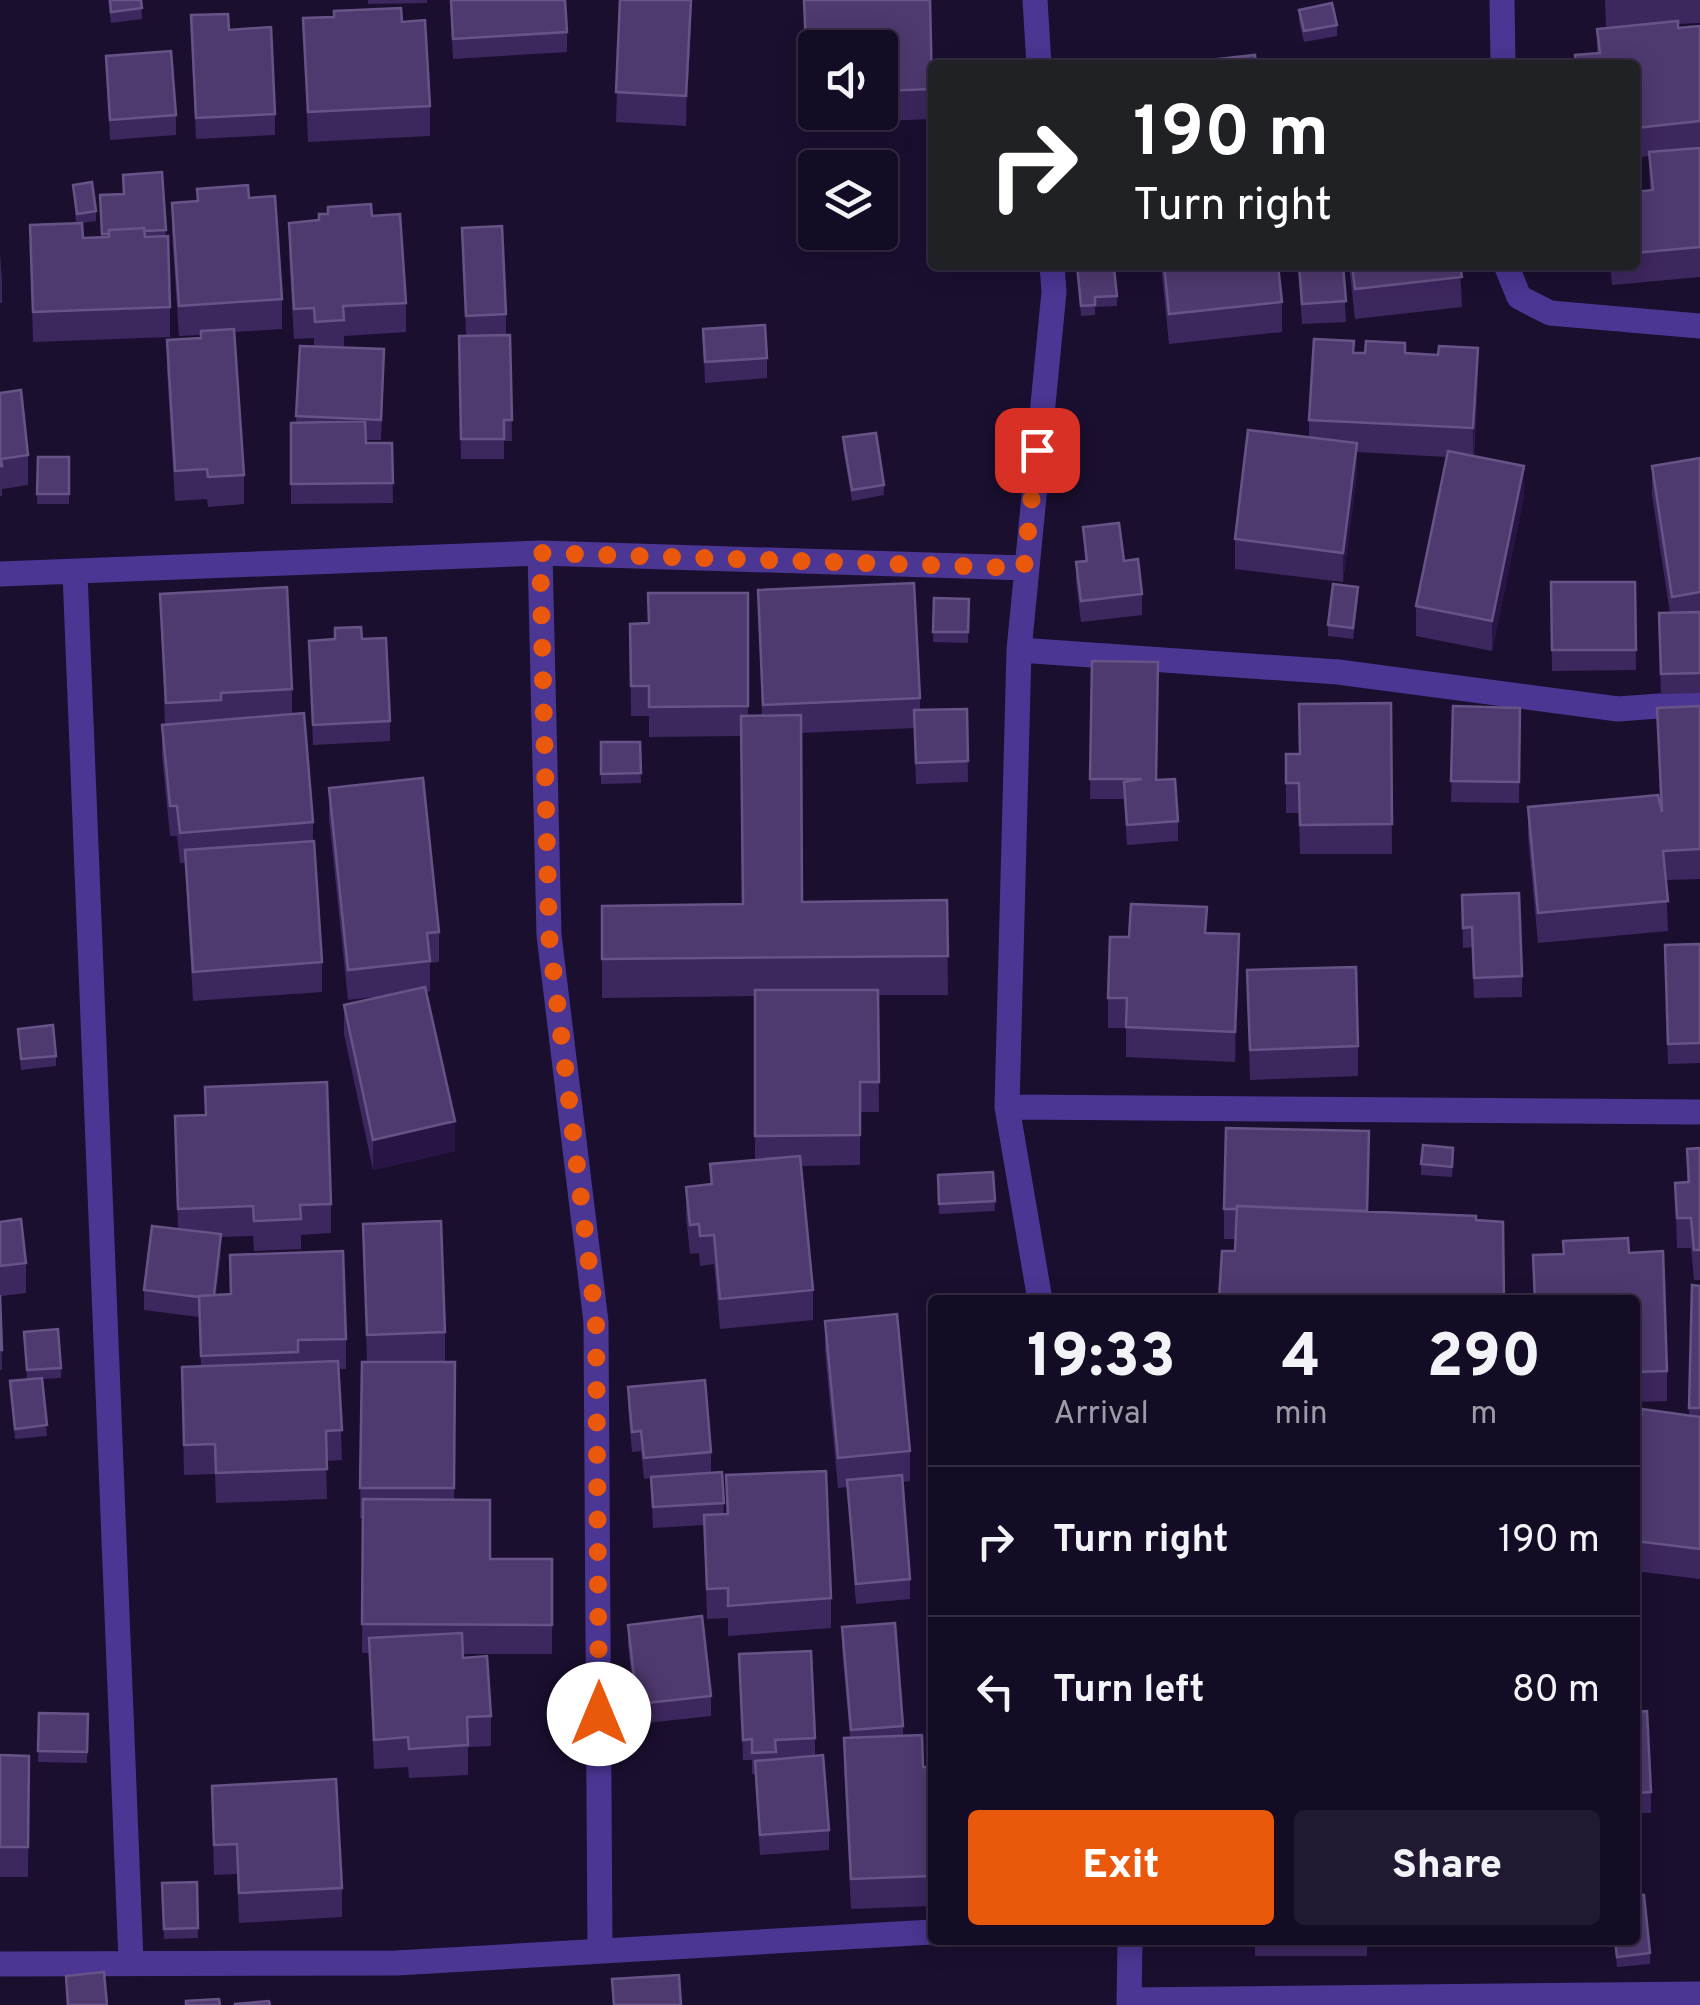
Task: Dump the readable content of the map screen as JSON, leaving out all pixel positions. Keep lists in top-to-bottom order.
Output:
{
  "page": {
    "turn": ["190 m", "Turn right"],
    "eta": [
      "19:33",
      "Arrival",
      "4",
      "min",
      "290",
      "m"
    ],
    "list": [
      {
        "name": "Turn right",
        "value": "190 m"
      },
      {
        "name": "Turn left",
        "value": "80 m"
      }
    ],
    "buttons": ["Exit", "Share"]
  }
}
